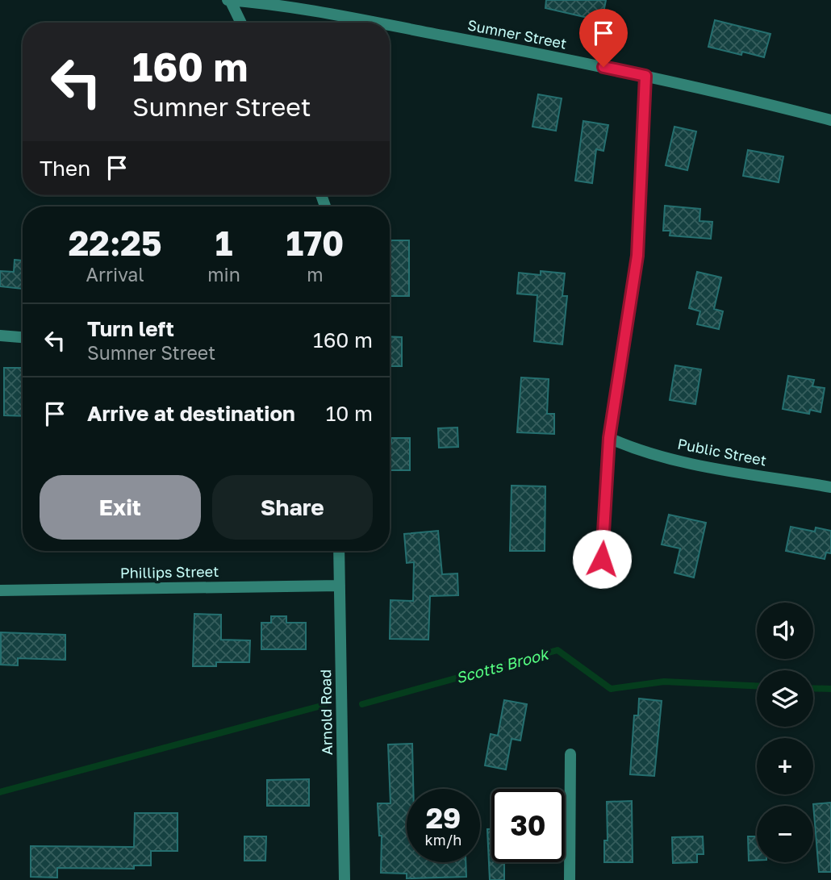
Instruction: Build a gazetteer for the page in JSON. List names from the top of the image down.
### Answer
{
  "streets": {
    "street": [
      "Sumner Street",
      "Public Street",
      "Phillips Street",
      "Arnold Road"
    ]
  },
  "crossings": [
    ["Phillips Street", "Arnold Road"]
  ],
  "water": ["Scotts Brook"],
  "page": {
    "turn": ["160 m", "Sumner Street"],
    "then": "Then",
    "eta": [
      "22:25",
      "Arrival",
      "1",
      "min",
      "170",
      "m"
    ],
    "list": [
      {
        "name": "Turn left",
        "note": "Sumner Street",
        "value": "160 m"
      },
      {
        "name": "Arrive at destination",
        "value": "10 m"
      }
    ],
    "buttons": ["Exit", "Share"],
    "map_buttons": ["+", "−"],
    "speed": "29 km/h",
    "limit": "30"
  }
}
